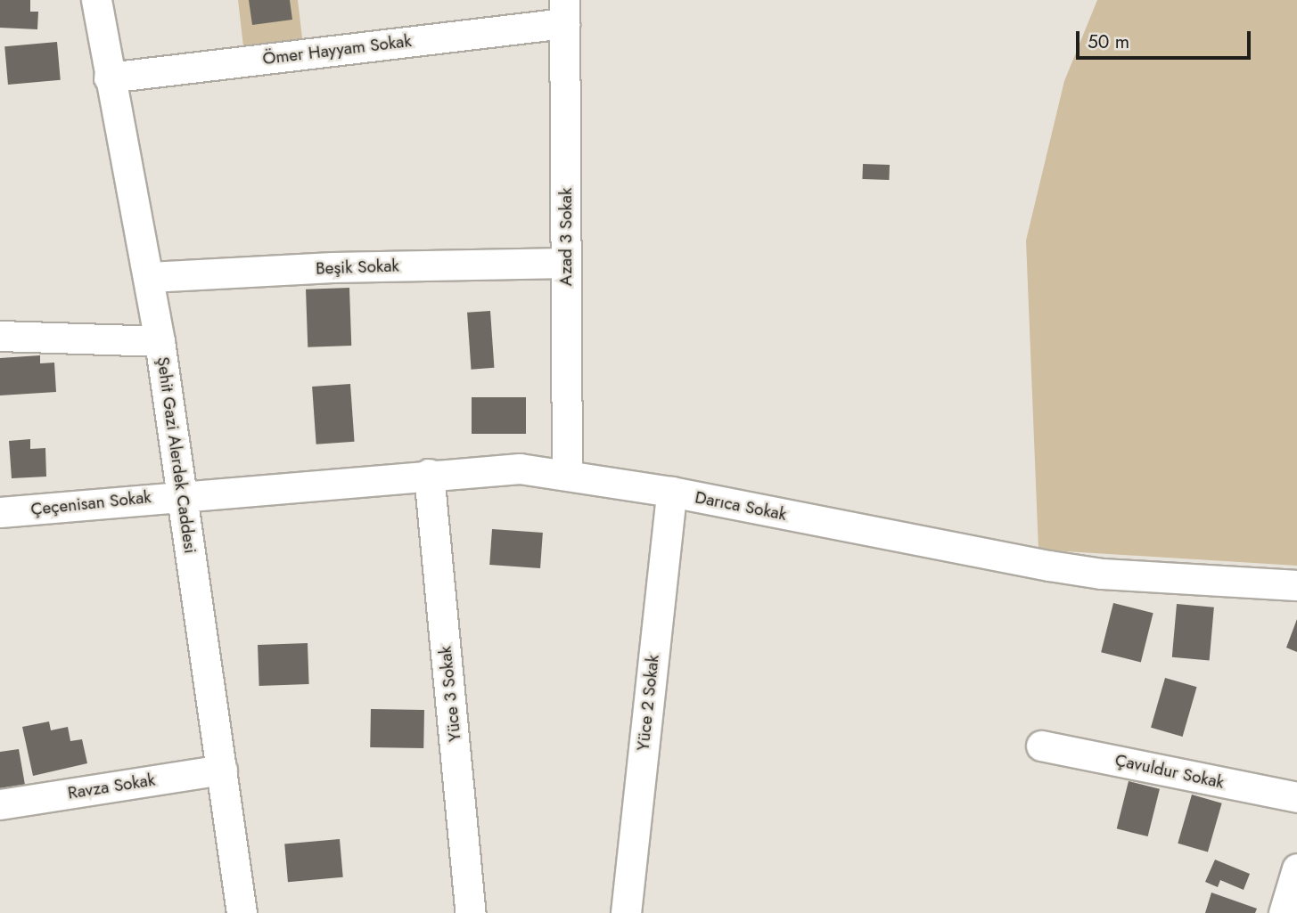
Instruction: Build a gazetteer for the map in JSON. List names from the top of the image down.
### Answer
{
  "streets": {
    "street": [
      "Ömer Hayyam Sokak",
      "Azad 3 Sokak",
      "Beşik Sokak",
      "Şehit Gazi Alerdek Caddesi",
      "Çeçenisan Sokak",
      "Darıca Sokak",
      "Yüce 3 Sokak",
      "Yüce 2 Sokak",
      "Çavuldur Sokak",
      "Ravza Sokak"
    ]
  },
  "crossings": [
    ["Ömer Hayyam Sokak", "Azad 3 Sokak"],
    ["Ömer Hayyam Sokak", "Şehit Gazi Alerdek Caddesi"],
    ["Azad 3 Sokak", "Beşik Sokak"],
    ["Azad 3 Sokak", "Darıca Sokak"],
    ["Beşik Sokak", "Şehit Gazi Alerdek Caddesi"],
    ["Şehit Gazi Alerdek Caddesi", "Çeçenisan Sokak"],
    ["Şehit Gazi Alerdek Caddesi", "Darıca Sokak"],
    ["Şehit Gazi Alerdek Caddesi", "Ravza Sokak"],
    ["Çeçenisan Sokak", "Darıca Sokak"],
    ["Darıca Sokak", "Yüce 3 Sokak"],
    ["Darıca Sokak", "Yüce 2 Sokak"]
  ],
  "scale_bar": "50 m"
}
